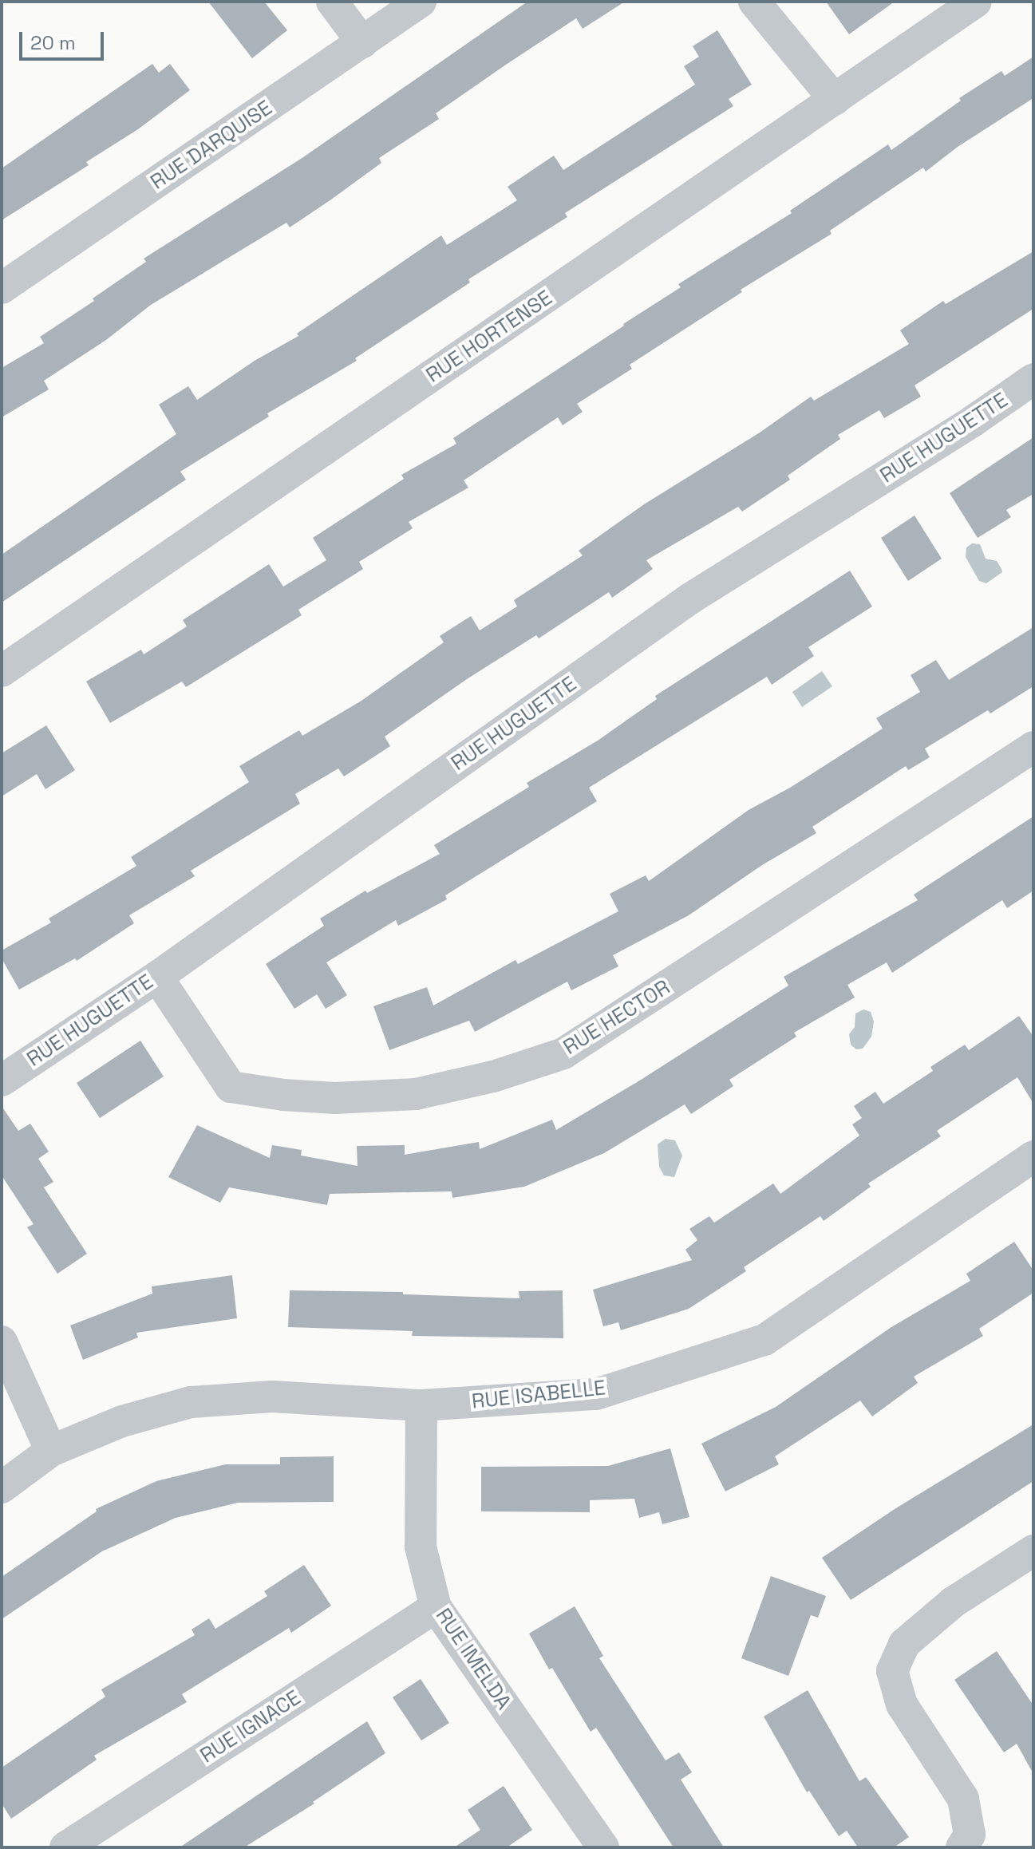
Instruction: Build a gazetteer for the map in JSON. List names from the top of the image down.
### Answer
{
  "streets": {
    "street": [
      "RUE DARQUISE",
      "RUE HORTENSE",
      "RUE HUGUETTE",
      "RUE HECTOR",
      "RUE ISABELLE",
      "RUE IMELDA",
      "RUE IGNACE"
    ]
  },
  "crossings": [
    ["RUE HUGUETTE", "RUE HECTOR"],
    ["RUE ISABELLE", "RUE IMELDA"],
    ["RUE IMELDA", "RUE IGNACE"]
  ],
  "scale_bar": "20 m"
}
